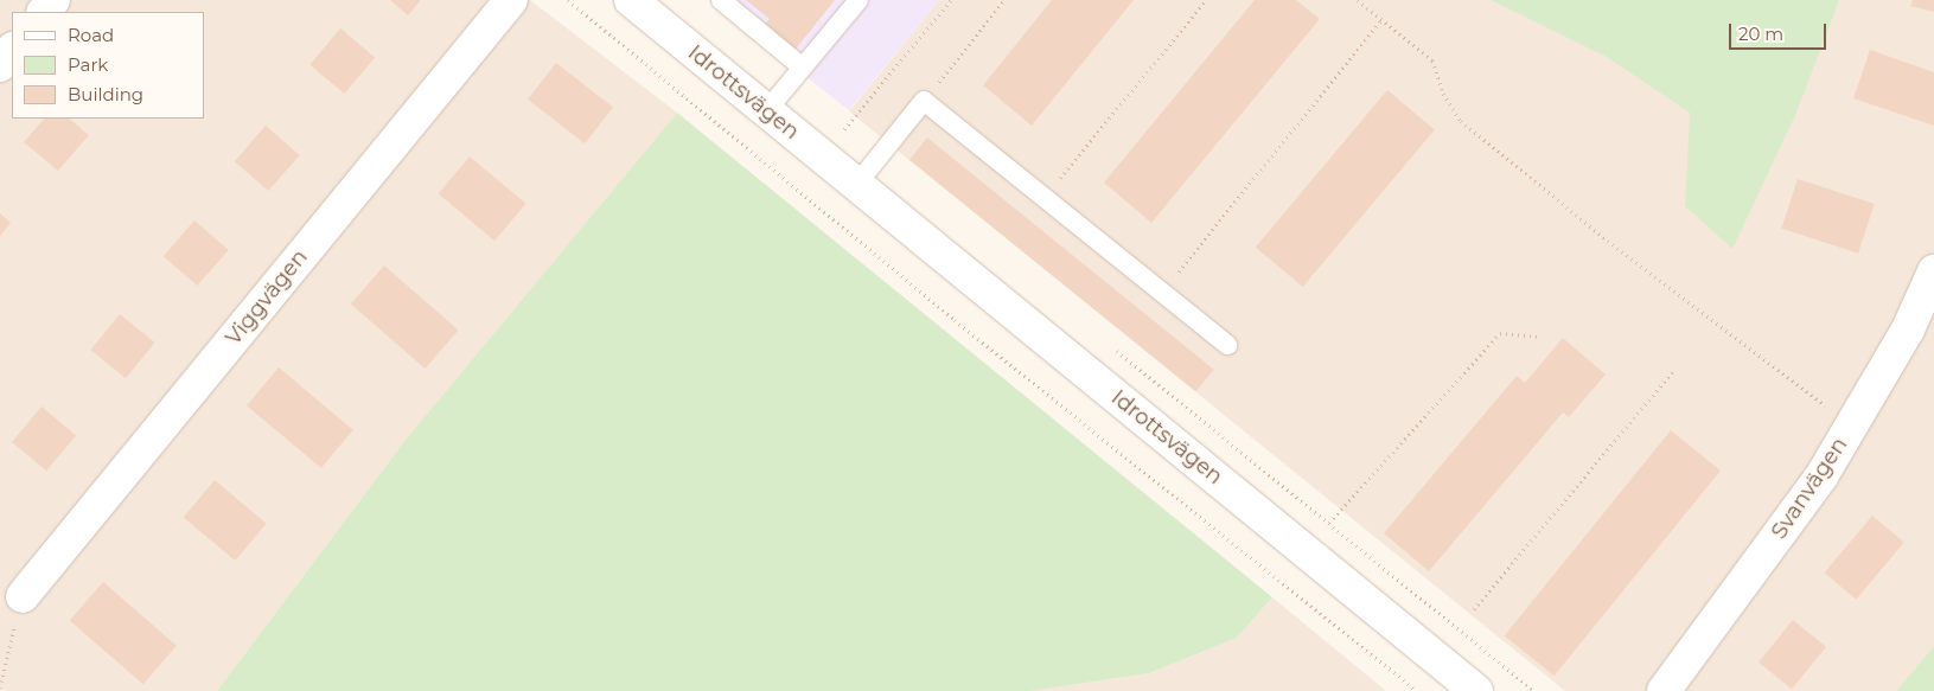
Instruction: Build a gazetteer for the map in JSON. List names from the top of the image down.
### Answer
{
  "streets": {
    "street": ["Idrottsvägen", "Viggvägen", "Svanvägen"]
  },
  "legend": ["Road", "Park", "Building"],
  "scale_bar": "20 m"
}
